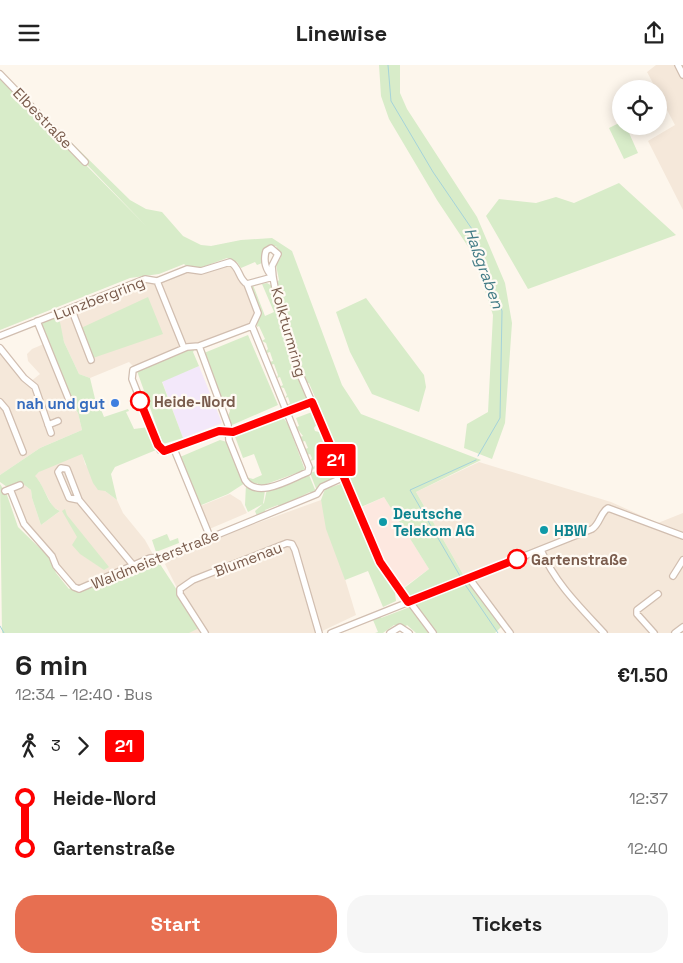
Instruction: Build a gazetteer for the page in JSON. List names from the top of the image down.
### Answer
{
  "streets": {
    "street": [
      "Elbestraße",
      "Lunzbergring",
      "Kolkturmring",
      "Waldmeisterstraße",
      "Blumenau"
    ]
  },
  "crossings": [
    ["Lunzbergring", "Kolkturmring"],
    ["Kolkturmring", "Waldmeisterstraße"]
  ],
  "water": ["Haßgraben"],
  "places": [
    "Heide-Nord",
    "nah und gut",
    "Deutsche Telekom AG",
    "HBW",
    "Gartenstraße"
  ],
  "lines": ["bus line 21"],
  "page": {
    "header": "Linewise",
    "on_map": "21",
    "heading": ["6 min", "12:34 – 12:40 · Bus", "€1.50"],
    "legs": ["3", "21"],
    "list": [
      {
        "name": "Heide-Nord",
        "value": "12:37"
      },
      {
        "name": "Gartenstraße",
        "value": "12:40"
      }
    ],
    "buttons": ["Start", "Tickets"]
  }
}
